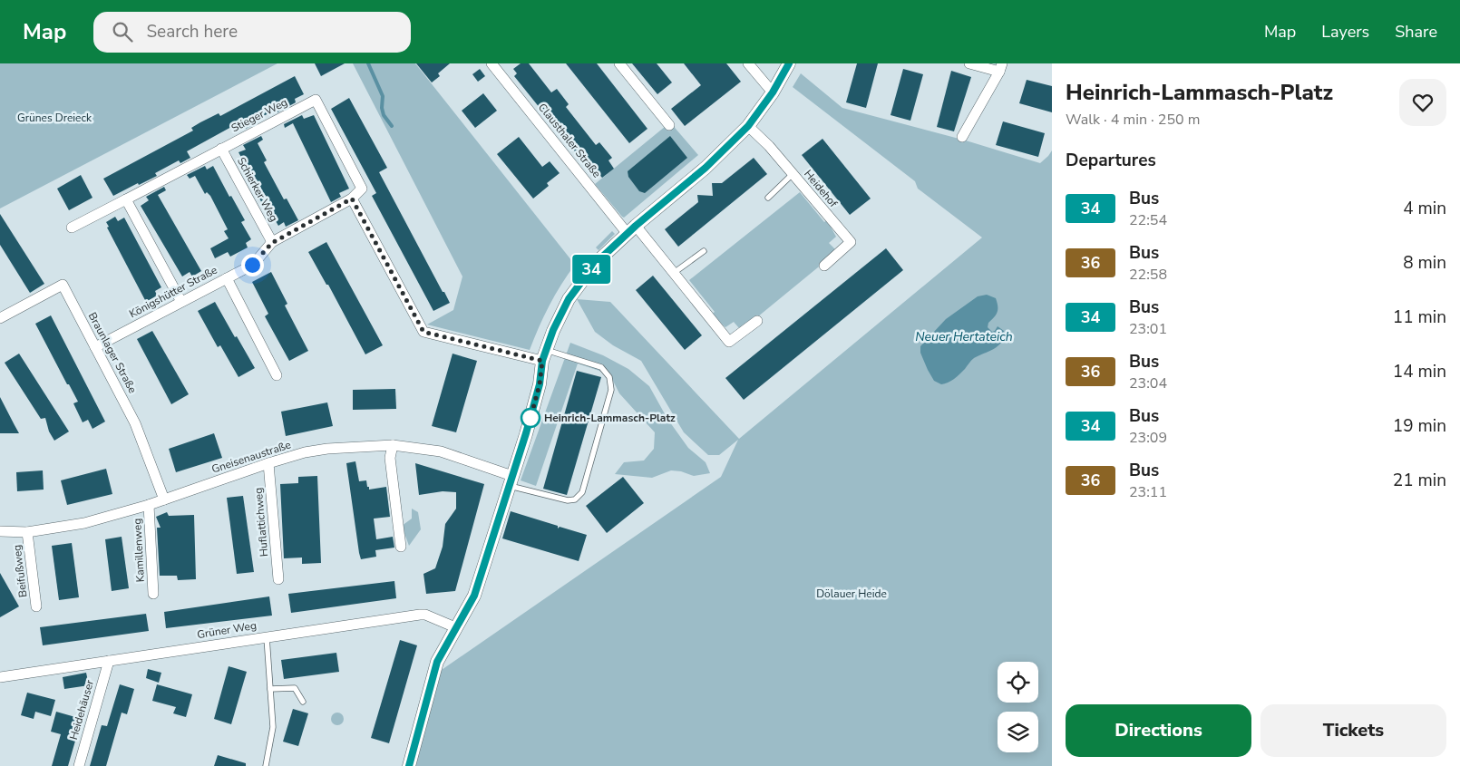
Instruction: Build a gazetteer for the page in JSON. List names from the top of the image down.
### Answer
{
  "streets": {
    "street": [
      "Stieger Weg",
      "Clausthaler Straße",
      "Heidehof",
      "Schierker Weg",
      "Königshütter Straße",
      "Braunlager Straße",
      "Gneisenaustraße",
      "Huflattichweg",
      "Kamillenweg",
      "Beifußweg",
      "Grüner Weg",
      "Heidehäuser"
    ]
  },
  "crossings": [
    ["Stieger Weg", "Schierker Weg"],
    ["Stieger Weg", "Königshütter Straße"],
    ["Schierker Weg", "Königshütter Straße"],
    ["Königshütter Straße", "Braunlager Straße"],
    ["Braunlager Straße", "Gneisenaustraße"],
    ["Gneisenaustraße", "Huflattichweg"],
    ["Gneisenaustraße", "Kamillenweg"],
    ["Gneisenaustraße", "Beifußweg"],
    ["Grüner Weg", "Heidehäuser"]
  ],
  "water": ["Neuer Hertateich"],
  "parks": ["Grünes Dreieck", "Dölauer Heide"],
  "places": ["Heinrich-Lammasch-Platz"],
  "lines": ["bus line 34"],
  "page": {
    "header": "Map",
    "search": "Search here",
    "nav": ["Map", "Layers", "Share"],
    "on_map": "34",
    "heading": [
      ["Heinrich-Lammasch-Platz", "Walk · 4 min · 250 m"],
      "Departures"
    ],
    "list": [
      {
        "mark": "34",
        "name": "Bus",
        "note": "22:54",
        "value": "4 min"
      },
      {
        "mark": "36",
        "name": "Bus",
        "note": "22:58",
        "value": "8 min"
      },
      {
        "mark": "34",
        "name": "Bus",
        "note": "23:01",
        "value": "11 min"
      },
      {
        "mark": "36",
        "name": "Bus",
        "note": "23:04",
        "value": "14 min"
      },
      {
        "mark": "34",
        "name": "Bus",
        "note": "23:09",
        "value": "19 min"
      },
      {
        "mark": "36",
        "name": "Bus",
        "note": "23:11",
        "value": "21 min"
      }
    ],
    "buttons": ["Directions", "Tickets"]
  }
}
